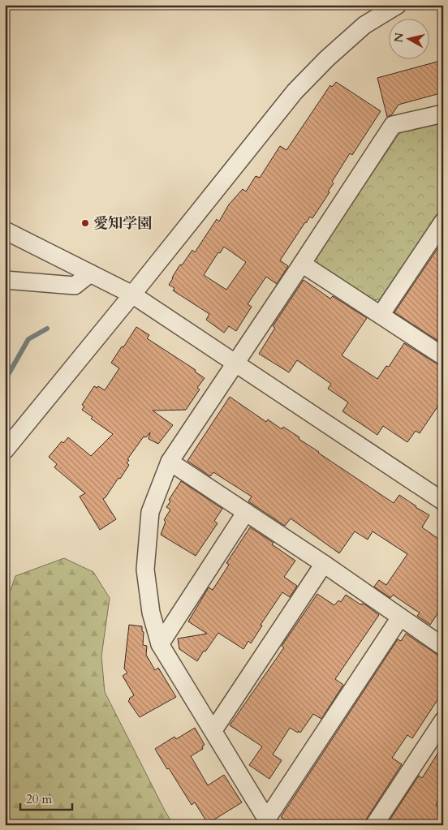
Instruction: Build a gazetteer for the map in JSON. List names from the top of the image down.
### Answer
{
  "places": ["愛知学園"],
  "scale_bar": "20 m",
  "north": "left"
}
